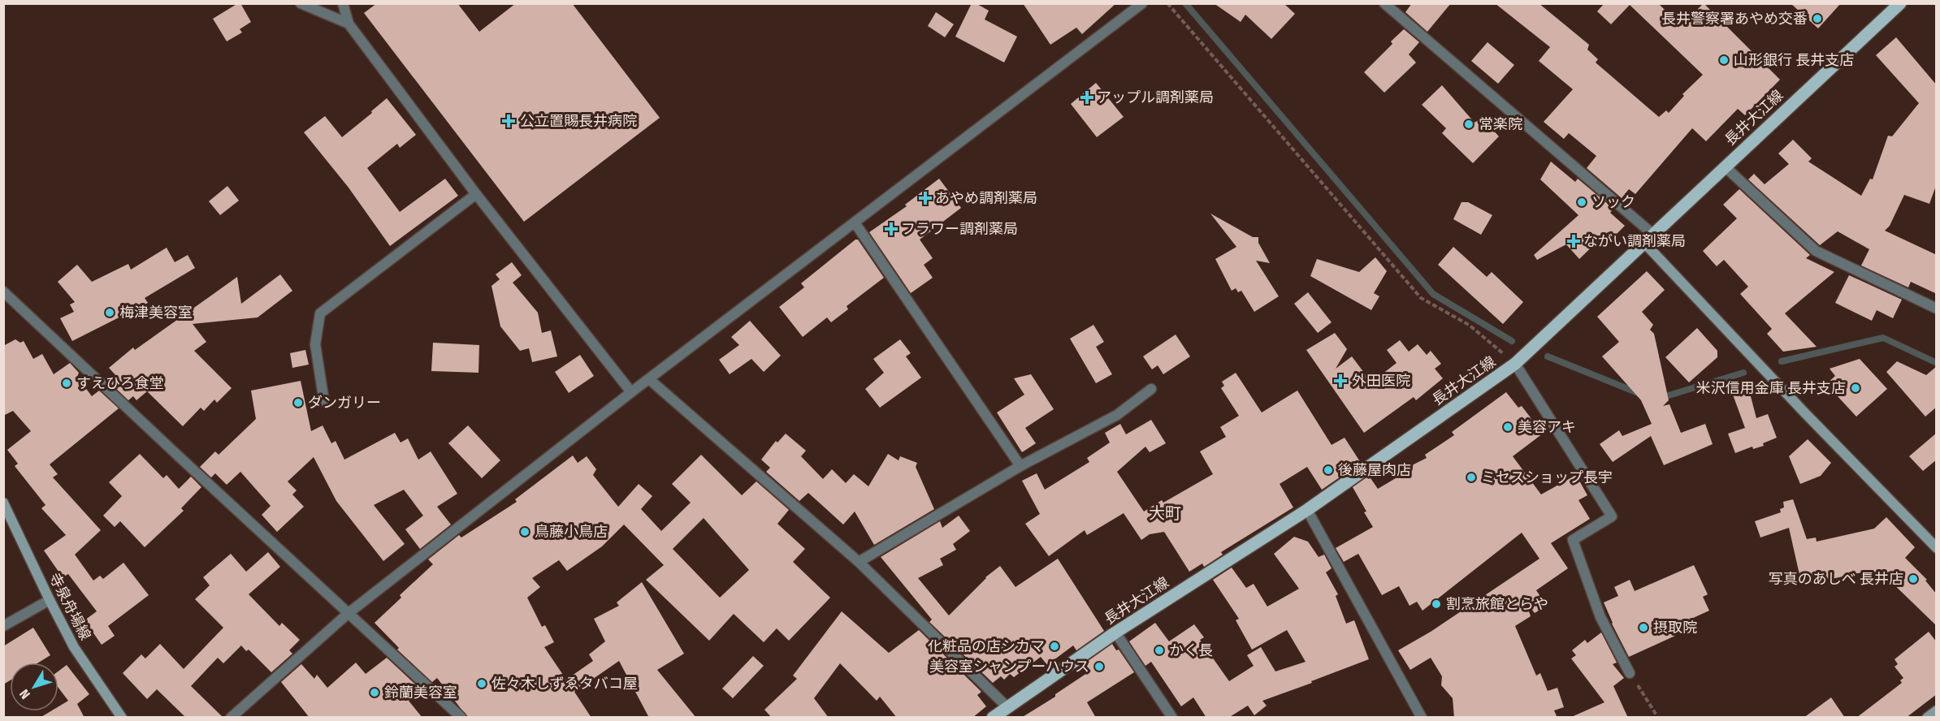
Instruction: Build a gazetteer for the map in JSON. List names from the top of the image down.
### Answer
{
  "streets": {
    "main road": ["長井大江線"],
    "street": ["寺泉舟場線"]
  },
  "districts": ["大町"],
  "places": {
    "other": [
      "長井警察署あやめ交番",
      "山形銀行 長井支店",
      "常楽院",
      "ソック",
      "梅津美容室",
      "すえひろ食堂",
      "米沢信用金庫 長井支店",
      "ダンガリー",
      "美容アキ",
      "後藤屋肉店",
      "ミセスショップ長宇",
      "鳥藤小鳥店",
      "写真のあしべ 長井店",
      "割烹旅館とらや",
      "摂取院",
      "化粧品の店シカマ",
      "かく長",
      "美容室シャンプーハウス",
      "佐々木しずゑタバコ屋",
      "鈴蘭美容室"
    ],
    "health": [
      "アップル調剤薬局",
      "公立置賜長井病院",
      "あやめ調剤薬局",
      "フラワー調剤薬局",
      "ながい調剤薬局",
      "外田医院"
    ]
  },
  "north": "bottom left"
}
